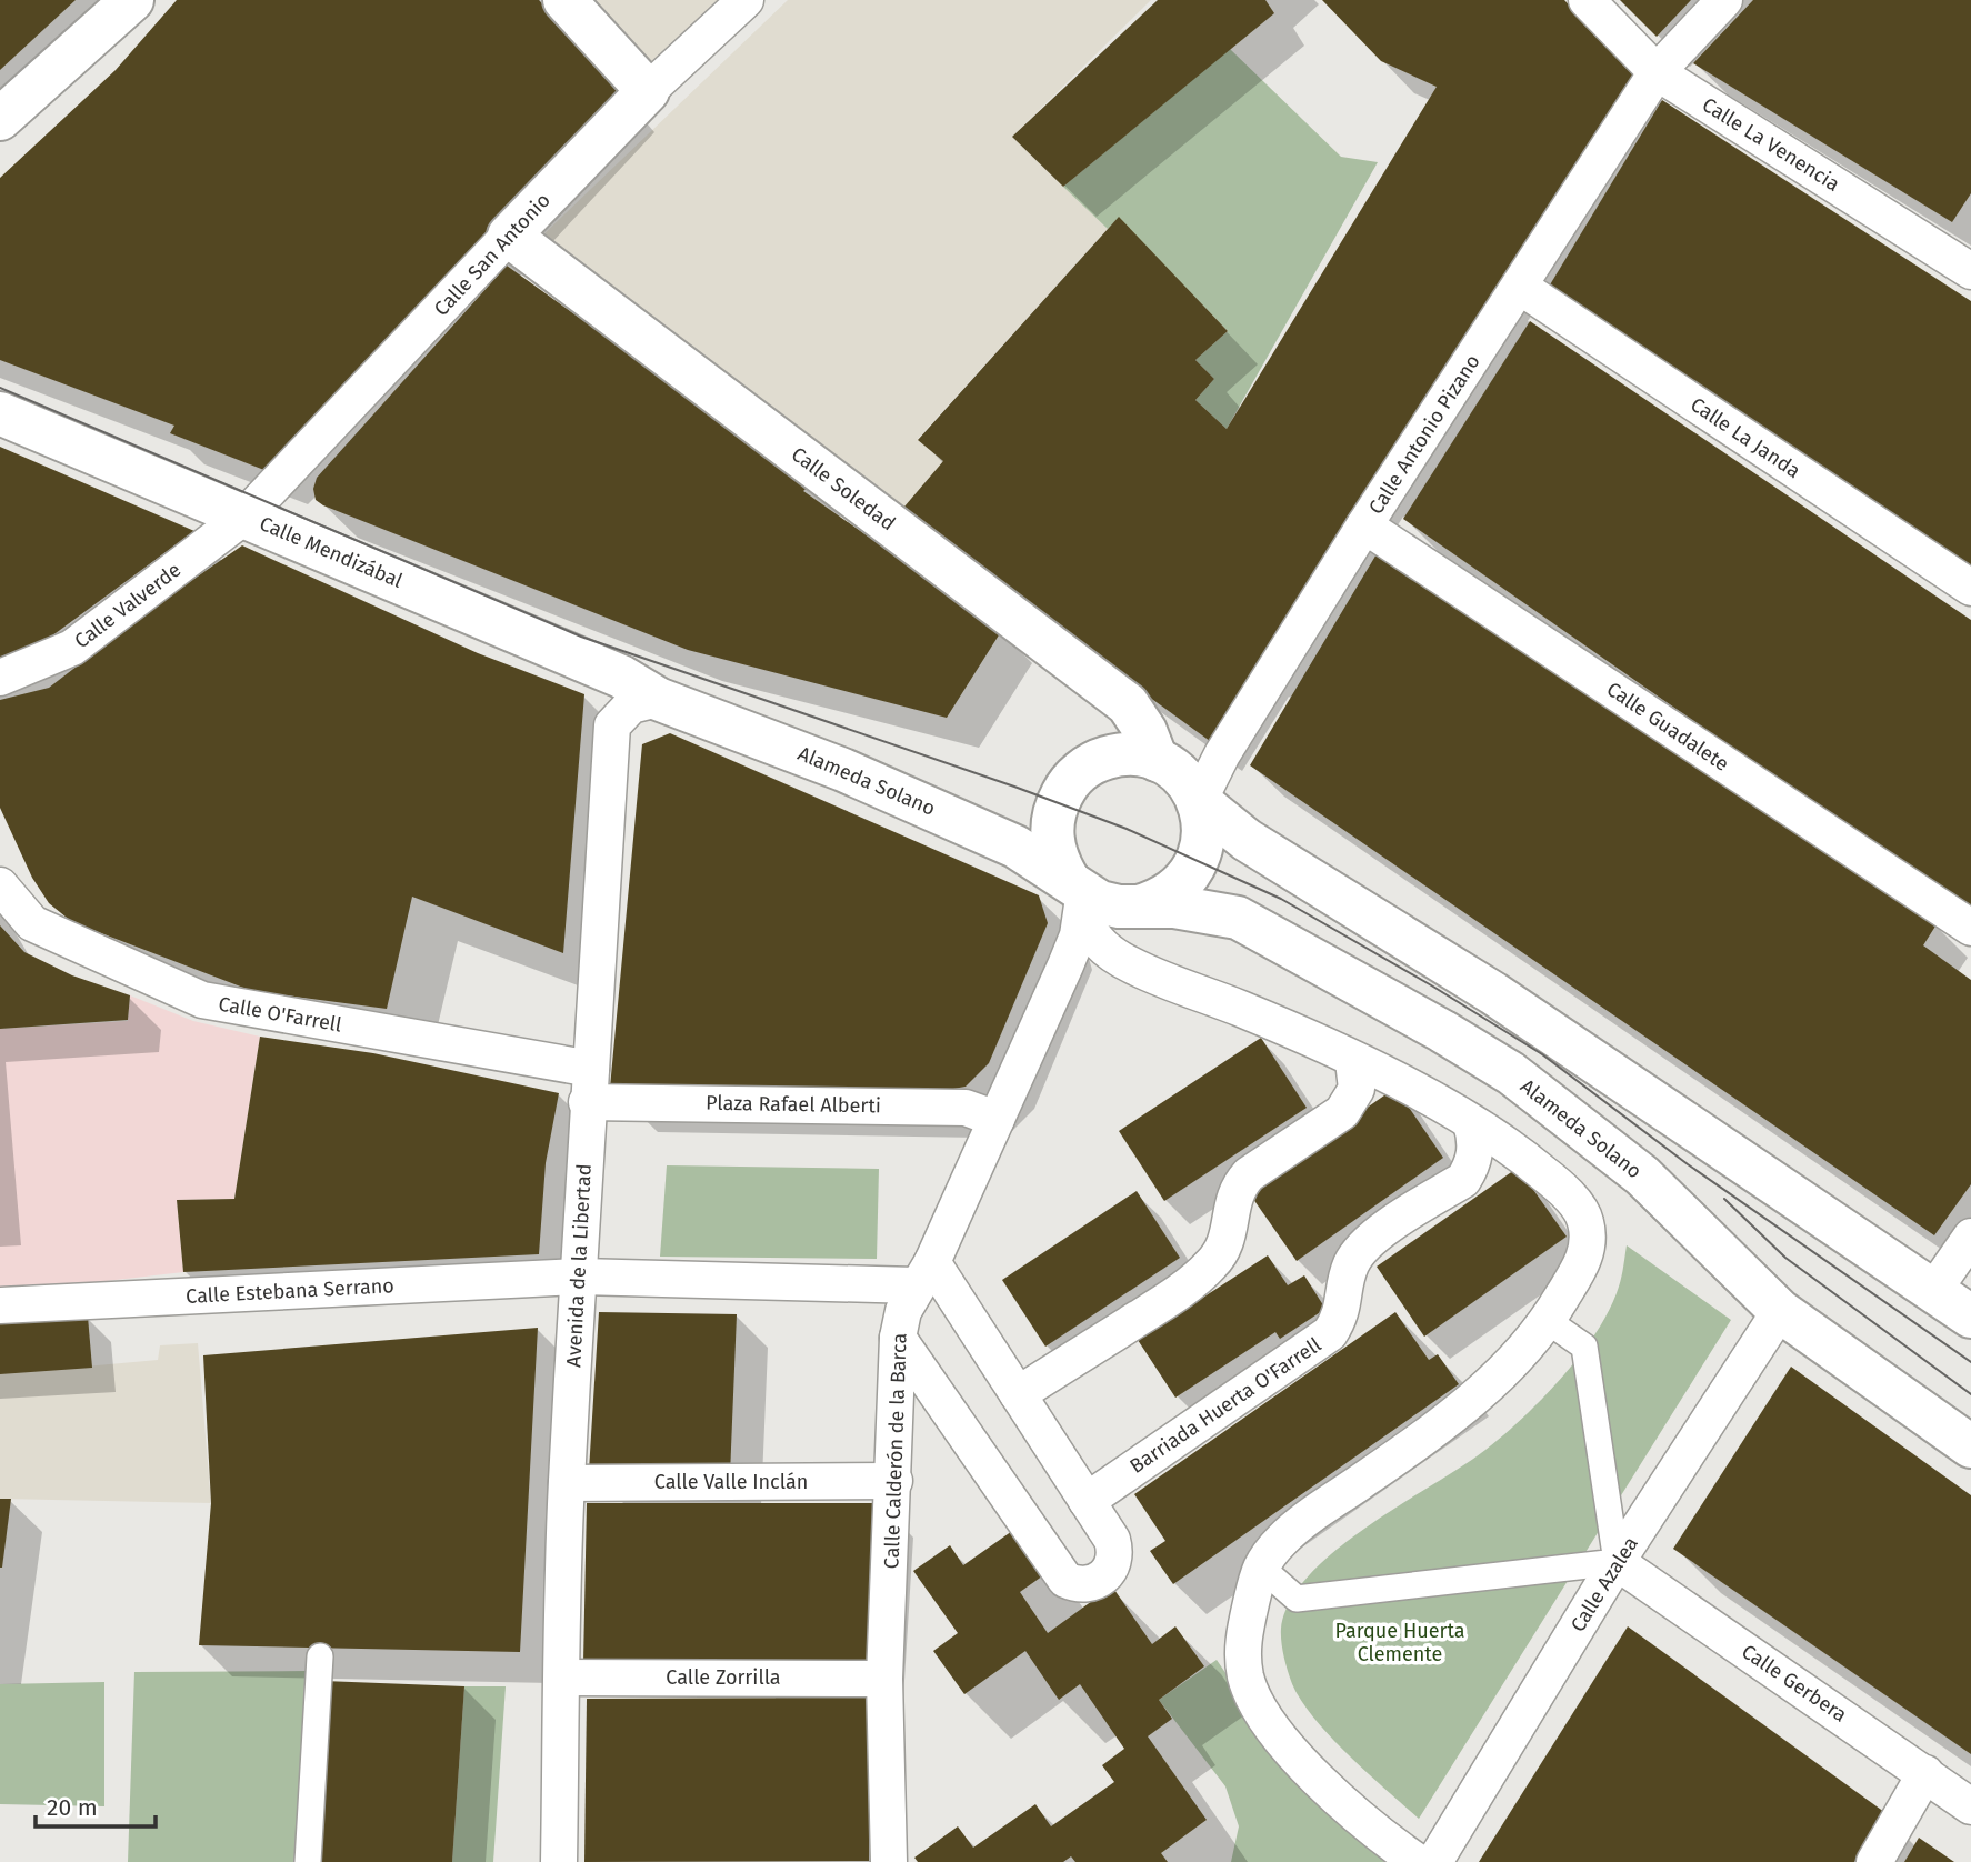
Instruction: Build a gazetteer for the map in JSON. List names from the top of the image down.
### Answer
{
  "streets": {
    "main road": [
      "Calle San Antonio",
      "Calle Soledad",
      "Calle Mendizábal",
      "Alameda Solano"
    ],
    "street": [
      "Calle La Venencia",
      "Calle Antonio Pizano",
      "Calle La Janda",
      "Calle Valverde",
      "Calle Guadalete",
      "Calle O'Farrell",
      "Plaza Rafael Alberti",
      "Avenida de la Libertad",
      "Calle Estebana Serrano",
      "Barriada Huerta O'Farrell",
      "Calle Calderón de la Barca",
      "Calle Valle Inclán",
      "Calle Azalea",
      "Calle Zorrilla",
      "Calle Gerbera"
    ]
  },
  "crossings": [
    ["Calle La Venencia", "Calle Antonio Pizano"],
    ["Calle San Antonio", "Calle Soledad"],
    ["Calle San Antonio", "Calle Mendizábal"],
    ["Calle San Antonio", "Calle Valverde"],
    ["Calle Antonio Pizano", "Calle La Janda"],
    ["Calle Antonio Pizano", "Calle Soledad"],
    ["Calle Antonio Pizano", "Calle Guadalete"],
    ["Calle Antonio Pizano", "Alameda Solano"],
    ["Calle Antonio Pizano", "Calle Calderón de la Barca"],
    ["Calle Soledad", "Alameda Solano"],
    ["Calle Soledad", "Calle Calderón de la Barca"],
    ["Calle Mendizábal", "Calle Valverde"],
    ["Calle Mendizábal", "Alameda Solano"],
    ["Calle Mendizábal", "Avenida de la Libertad"],
    ["Alameda Solano", "Avenida de la Libertad"],
    ["Alameda Solano", "Calle Calderón de la Barca"],
    ["Alameda Solano", "Calle Azalea"],
    ["Calle O'Farrell", "Plaza Rafael Alberti"],
    ["Calle O'Farrell", "Avenida de la Libertad"],
    ["Plaza Rafael Alberti", "Avenida de la Libertad"],
    ["Plaza Rafael Alberti", "Calle Calderón de la Barca"],
    ["Avenida de la Libertad", "Calle Estebana Serrano"],
    ["Avenida de la Libertad", "Calle Valle Inclán"],
    ["Avenida de la Libertad", "Calle Zorrilla"],
    ["Calle Calderón de la Barca", "Calle Valle Inclán"],
    ["Calle Calderón de la Barca", "Calle Zorrilla"],
    ["Calle Azalea", "Calle Gerbera"]
  ],
  "parks": ["Parque Huerta Clemente"],
  "scale_bar": "20 m"
}
